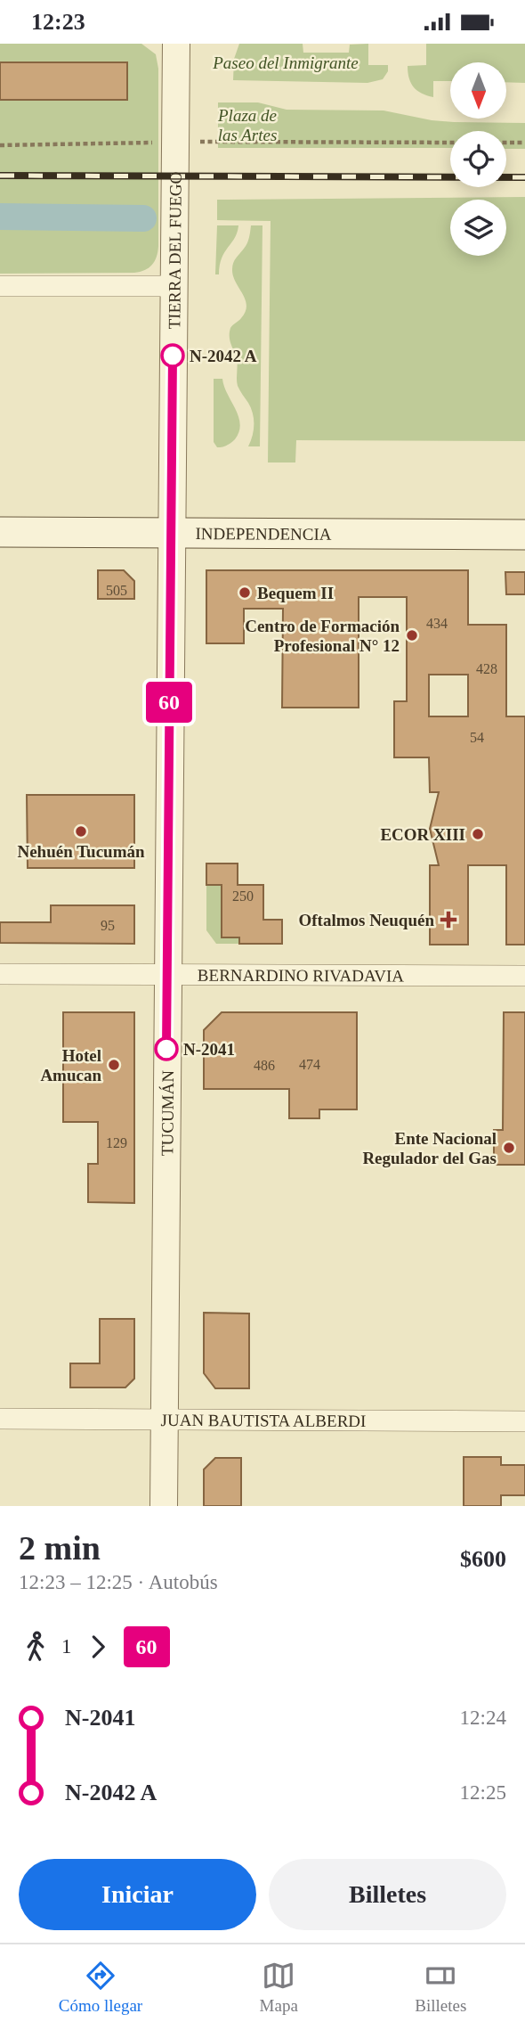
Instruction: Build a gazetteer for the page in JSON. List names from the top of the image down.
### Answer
{
  "streets": {
    "main road": ["INDEPENDENCIA"],
    "street": [
      "TIERRA DEL FUEGO",
      "BERNARDINO RIVADAVIA",
      "TUCUMÁN",
      "JUAN BAUTISTA ALBERDI"
    ]
  },
  "crossings": [
    ["TIERRA DEL FUEGO", "INDEPENDENCIA"],
    ["TIERRA DEL FUEGO", "TUCUMÁN"],
    ["INDEPENDENCIA", "TUCUMÁN"],
    ["BERNARDINO RIVADAVIA", "TUCUMÁN"],
    ["TUCUMÁN", "JUAN BAUTISTA ALBERDI"]
  ],
  "parks": ["Paseo del Inmigrante", "Plaza de las Artes"],
  "places": {
    "other": [
      "N-2042 A",
      "Bequem II",
      "Centro de Formación Profesional N° 12",
      "Nehuén Tucumán",
      "ECOR XIII",
      "N-2041",
      "Hotel Amucan",
      "Ente Nacional Regulador del Gas"
    ],
    "health": ["Oftalmos Neuquén"]
  },
  "lines": ["bus line 60"],
  "house_numbers": [
    "505",
    "434",
    "428",
    "54",
    "250",
    "95",
    "474",
    "486",
    "129"
  ],
  "north": "bottom",
  "page": {
    "status": "12:23",
    "on_map": "60",
    "heading": ["2 min", "12:23 – 12:25 · Autobús", "$600"],
    "legs": ["1", "60"],
    "list": [
      {
        "name": "N-2041",
        "value": "12:24"
      },
      {
        "name": "N-2042 A",
        "value": "12:25"
      }
    ],
    "buttons": ["Iniciar", "Billetes"],
    "tabs": ["Cómo llegar", "Mapa", "Billetes"]
  }
}
